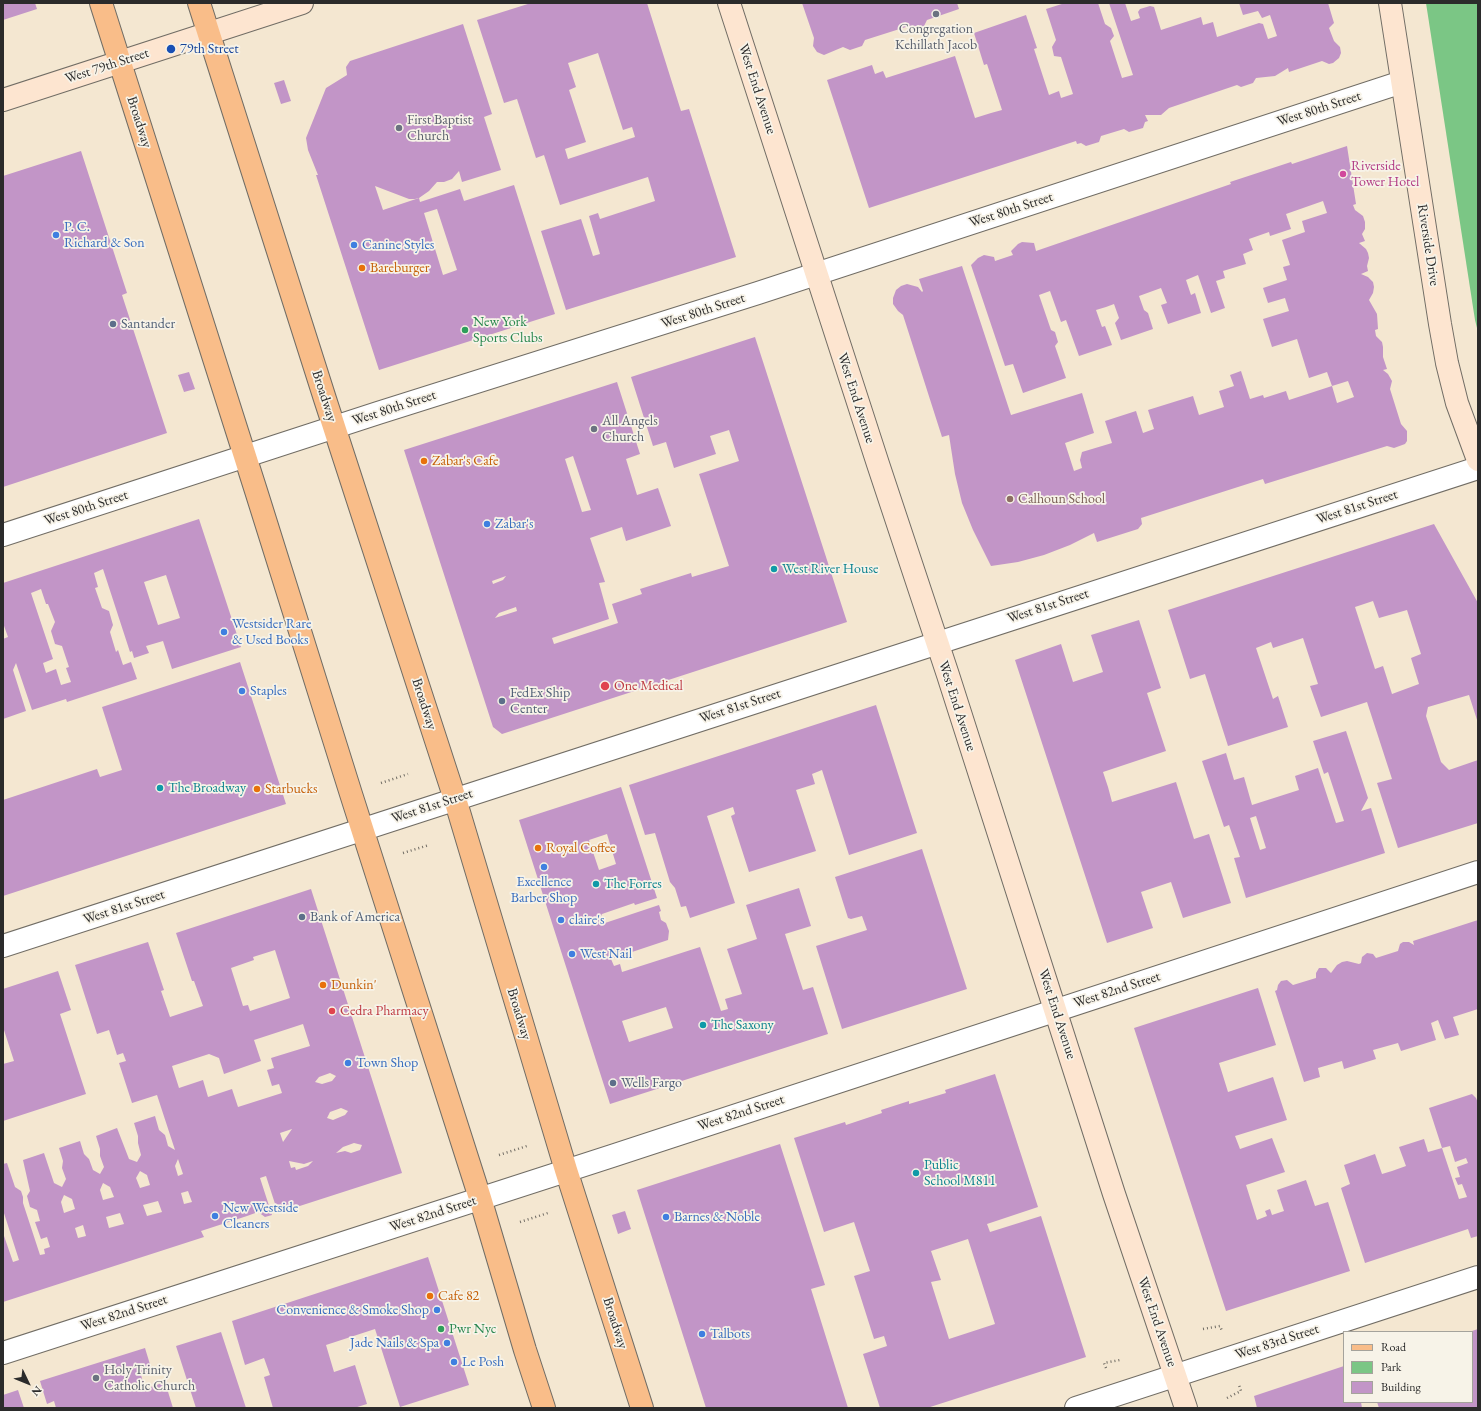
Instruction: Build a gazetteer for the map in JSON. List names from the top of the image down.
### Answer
{
  "streets": {
    "main road": ["Broadway"],
    "street": [
      "West 79th Street",
      "West End Avenue",
      "West 80th Street",
      "Riverside Drive",
      "West 81st Street",
      "West 82nd Street",
      "West 83rd Street"
    ]
  },
  "crossings": [
    ["West 79th Street", "Broadway"],
    ["West End Avenue", "West 80th Street"],
    ["West End Avenue", "West 81st Street"],
    ["West End Avenue", "West 82nd Street"],
    ["West End Avenue", "West 83rd Street"],
    ["West 80th Street", "Broadway"],
    ["West 80th Street", "Riverside Drive"],
    ["Broadway", "West 81st Street"],
    ["Broadway", "West 82nd Street"]
  ],
  "places": [
    "Congregation Kehillath Jacob",
    "79th Street",
    "First Baptist Church",
    "Riverside Tower Hotel",
    "P. C. Richard & Son",
    "Canine Styles",
    "Bareburger",
    "Santander",
    "New York Sports Clubs",
    "All Angels Church",
    "Zabar's Cafe",
    "Calhoun School",
    "Zabar's",
    "West River House",
    "Westsider Rare & Used Books",
    "One Medical",
    "Staples",
    "FedEx Ship Center",
    "The Broadway",
    "Starbucks",
    "Royal Coffee",
    "Excellence Barber Shop",
    "The Forres",
    "Bank of America",
    "claire's",
    "West Nail",
    "Dunkin'",
    "Cedra Pharmacy",
    "The Saxony",
    "Town Shop",
    "Wells Fargo",
    "Public School M811",
    "New Westside Cleaners",
    "Barnes & Noble",
    "Cafe 82",
    "Convenience & Smoke Shop",
    "Pwr Nyc",
    "Talbots",
    "Jade Nails & Spa",
    "Le Posh",
    "Holy Trinity Catholic Church"
  ],
  "legend": ["Road", "Park", "Building"],
  "north": "bottom right"
}
